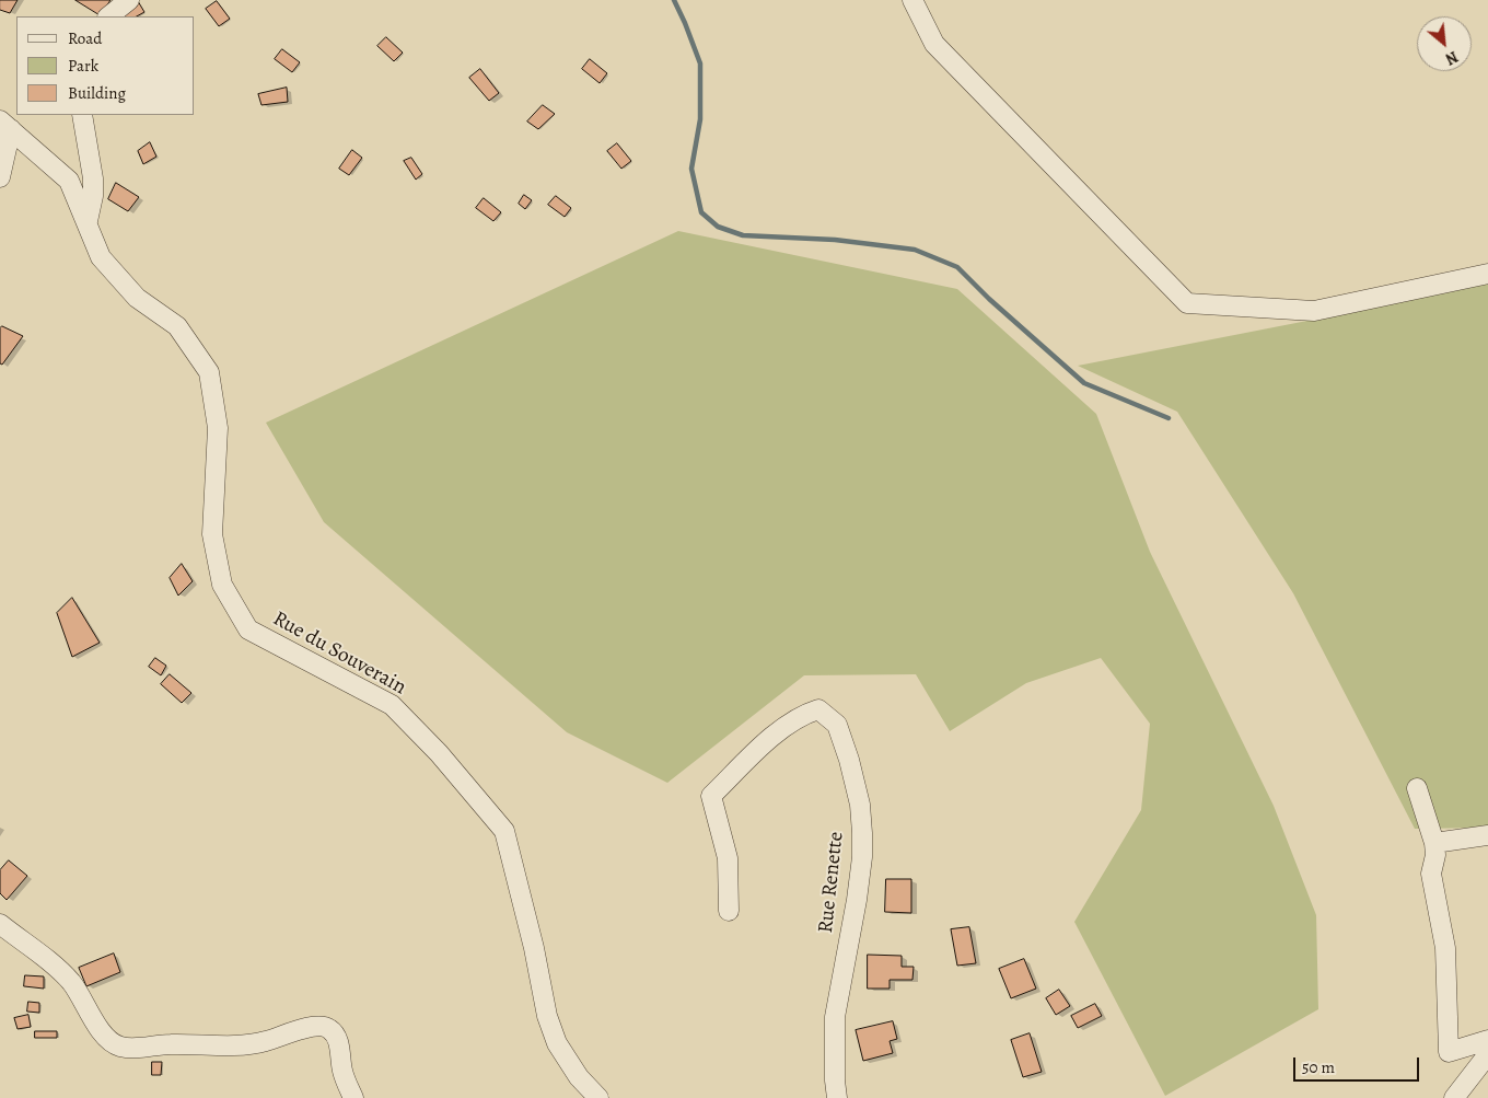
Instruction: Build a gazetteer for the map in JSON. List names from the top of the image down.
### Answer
{
  "streets": {
    "street": ["Rue du Souverain", "Rue Renette"]
  },
  "legend": ["Road", "Park", "Building"],
  "scale_bar": "50 m",
  "north": "bottom right"
}
